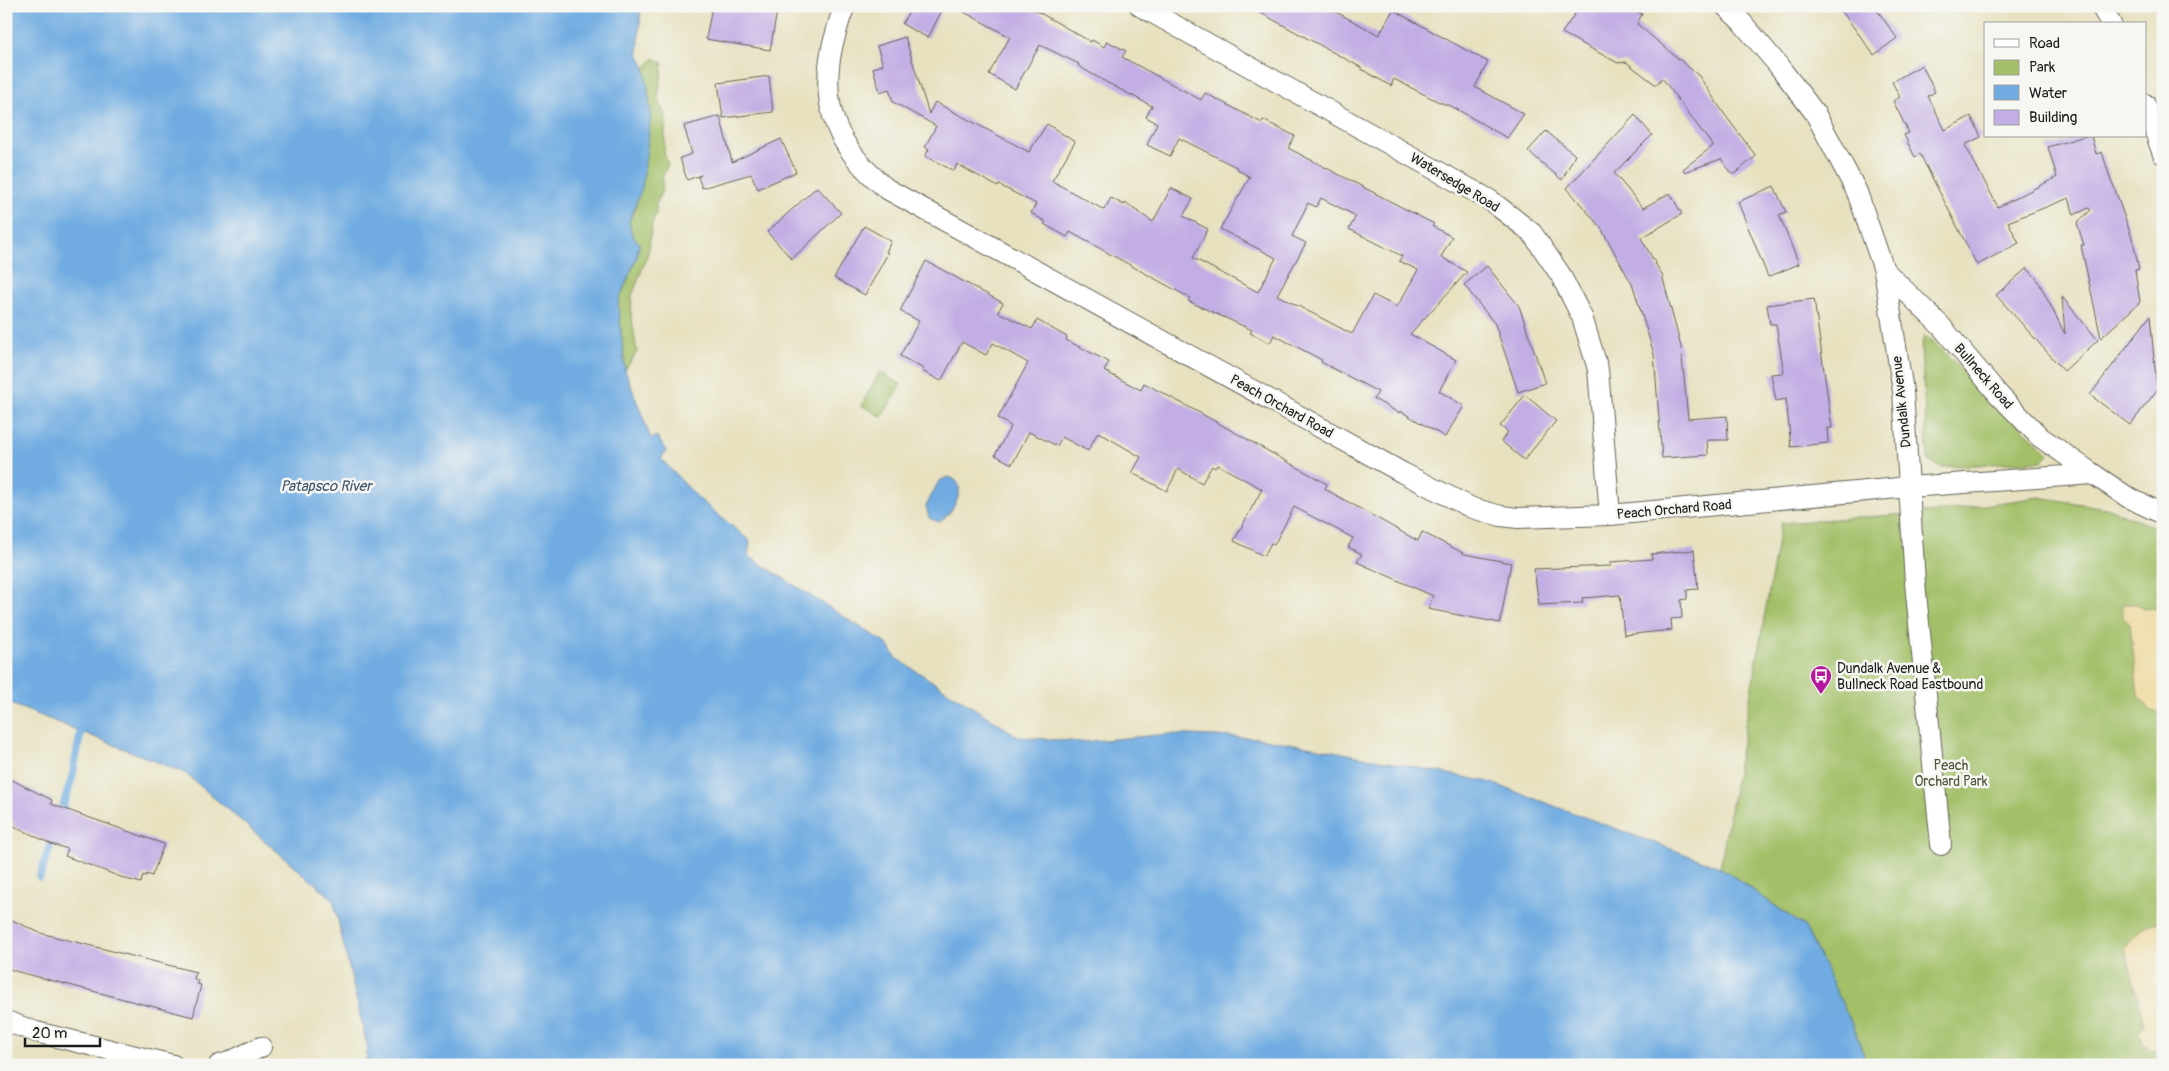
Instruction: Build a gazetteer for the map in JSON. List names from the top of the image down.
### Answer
{
  "streets": {
    "street": [
      "Watersedge Road",
      "Bullneck Road",
      "Dundalk Avenue",
      "Peach Orchard Road"
    ]
  },
  "crossings": [
    ["Watersedge Road", "Peach Orchard Road"],
    ["Bullneck Road", "Dundalk Avenue"],
    ["Dundalk Avenue", "Peach Orchard Road"]
  ],
  "water": ["Patapsco River"],
  "parks": ["Peach Orchard Park"],
  "places": {
    "bus stop": ["Dundalk Avenue & Bullneck Road Eastbound"]
  },
  "legend": [
    "Road",
    "Park",
    "Water",
    "Building"
  ],
  "scale_bar": "20 m"
}
